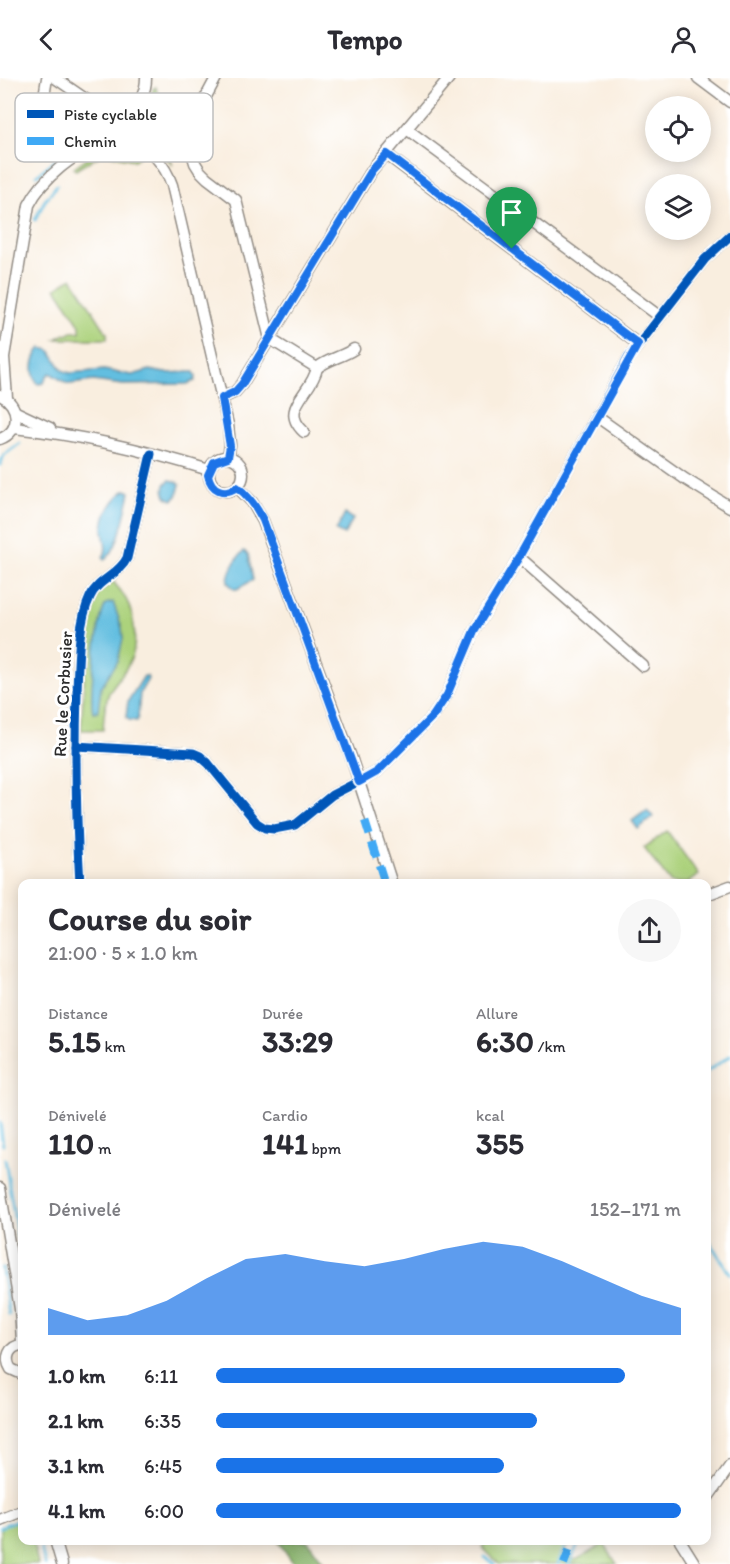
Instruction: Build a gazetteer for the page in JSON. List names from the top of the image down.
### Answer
{
  "streets": {
    "street": ["Rue le Corbusier"]
  },
  "legend": ["Piste cyclable", "Chemin"],
  "page": {
    "header": "Tempo",
    "heading": ["Course du soir", "21:00 · 5 × 1.0 km"],
    "stats": [
      ["Distance", "5.15 km"],
      ["Durée", "33:29"],
      ["Allure", "6:30 /km"],
      ["Dénivelé", "110 m"],
      ["Cardio", "141 bpm"],
      ["kcal", "355"]
    ],
    "chart": ["Dénivelé", "152–171 m"],
    "list": [
      {
        "name": "1.0 km",
        "note": "6:11"
      },
      {
        "name": "2.1 km",
        "note": "6:35"
      },
      {
        "name": "3.1 km",
        "note": "6:45"
      },
      {
        "name": "4.1 km",
        "note": "6:00"
      }
    ]
  }
}
